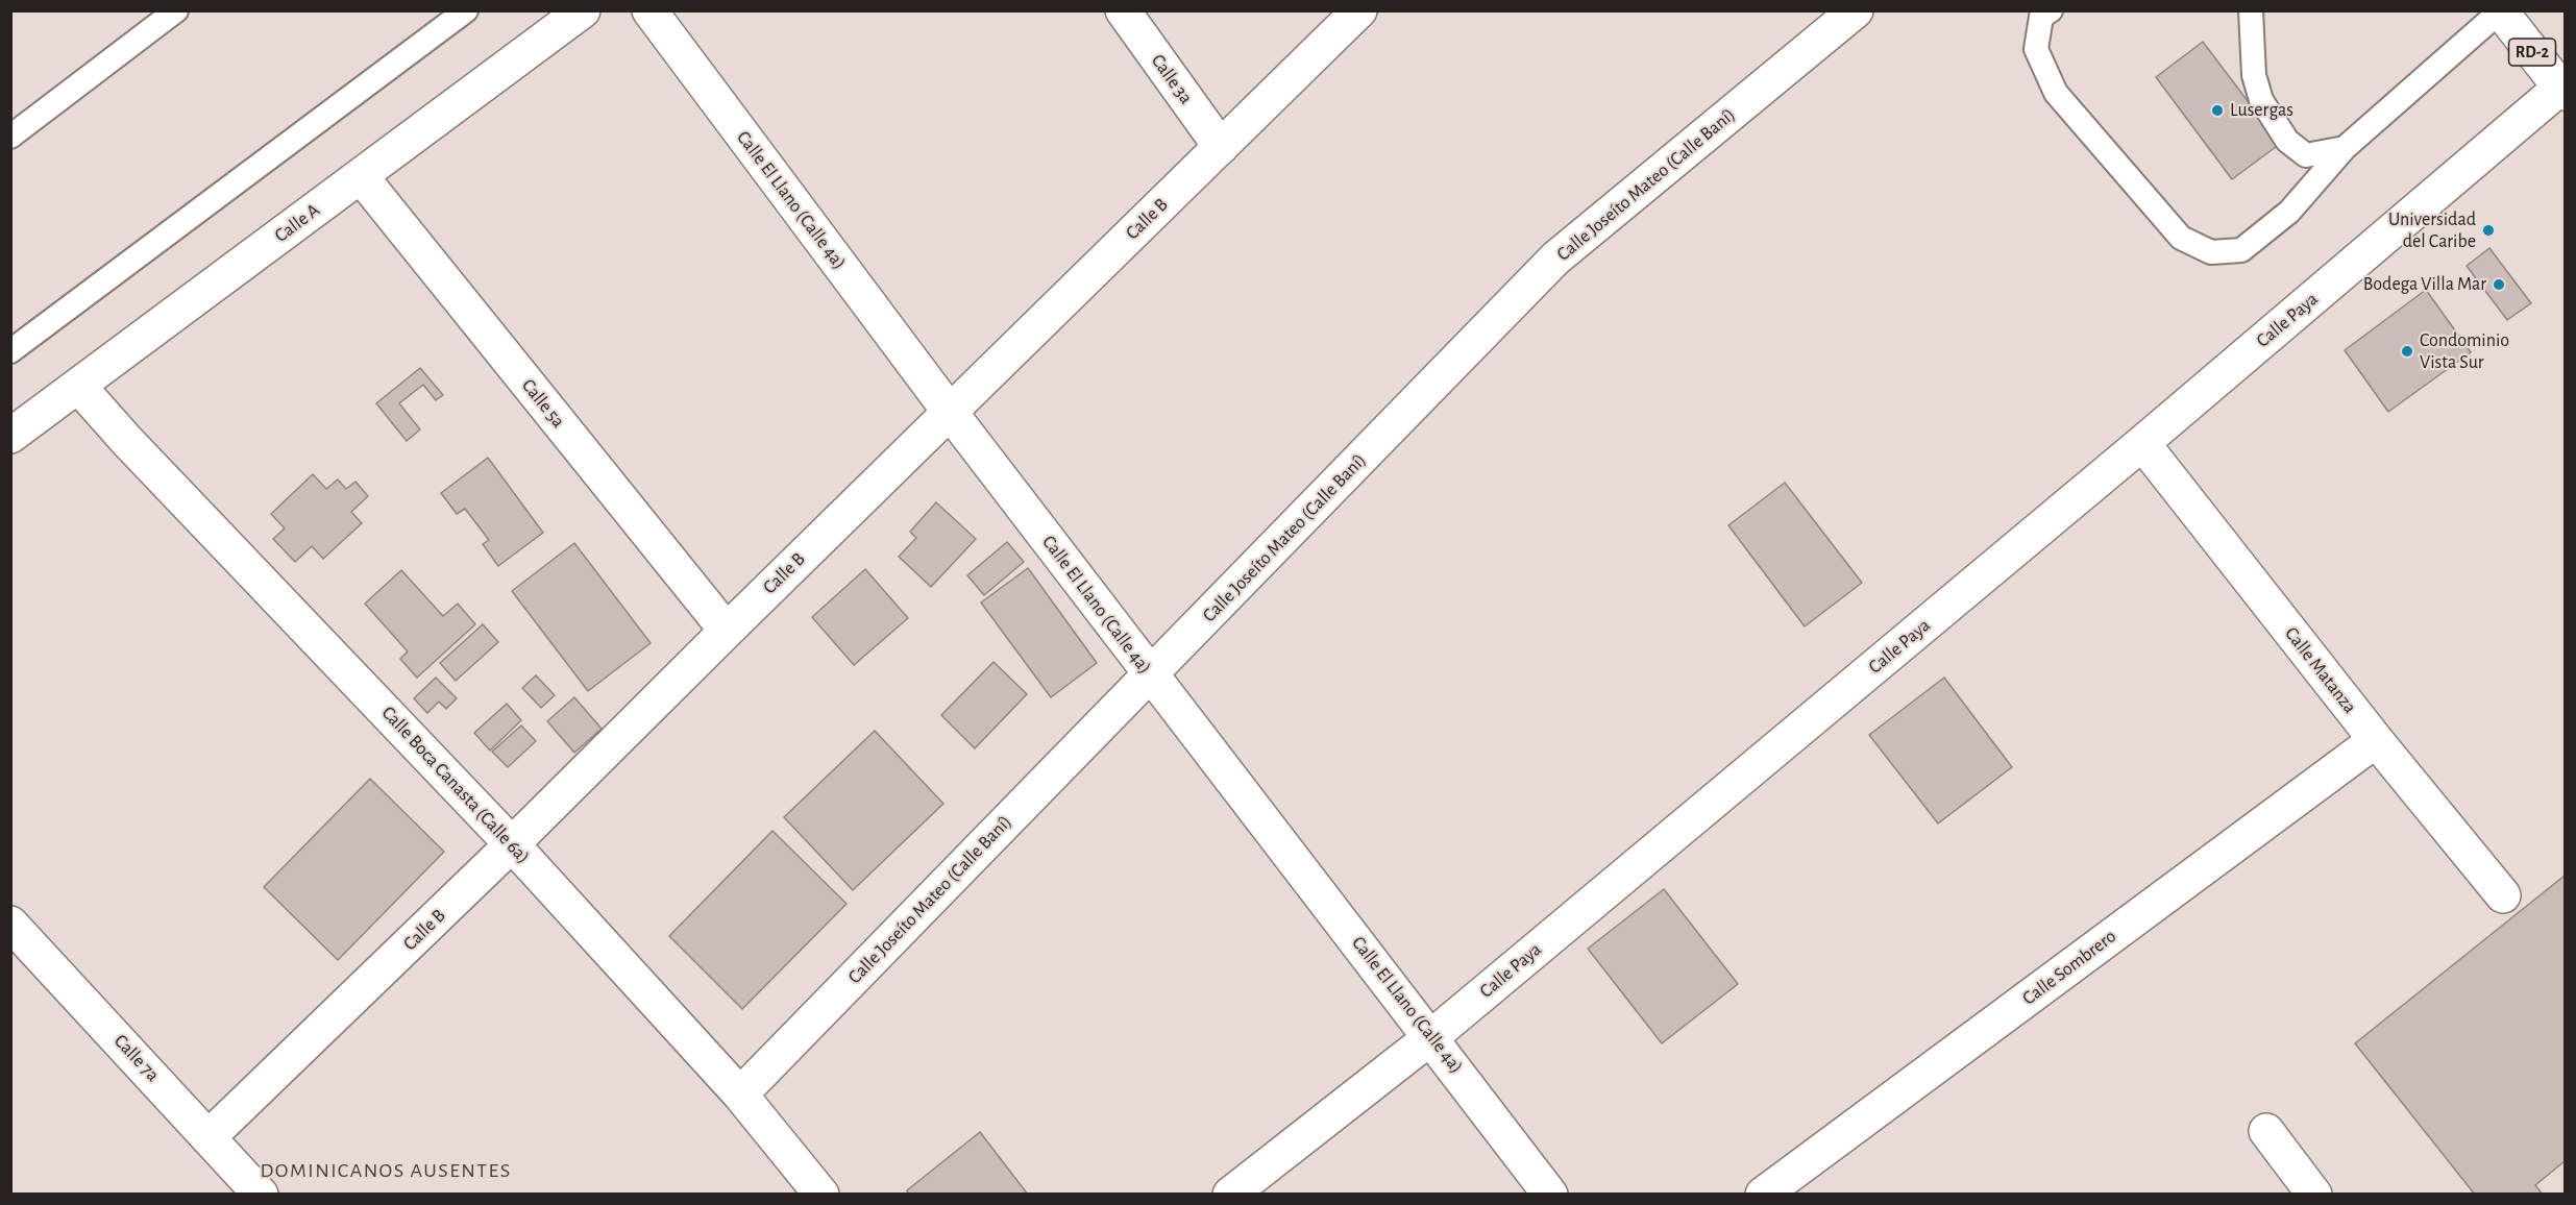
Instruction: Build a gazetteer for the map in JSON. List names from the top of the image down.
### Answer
{
  "streets": {
    "main road": [
      "RD-2",
      "Calle 3a",
      "Calle Joseíto Mateo (Calle Baní)",
      "Calle El Llano (Calle 4a)",
      "Calle B",
      "Calle A",
      "Calle Paya",
      "Calle 5a",
      "Calle Matanza",
      "Calle Boca Canasta (Calle 6a)",
      "Calle Sombrero",
      "Calle 7a"
    ]
  },
  "crossings": [
    ["RD-2", "Calle Paya"],
    ["Calle 3a", "Calle B"],
    ["Calle Joseíto Mateo (Calle Baní)", "Calle El Llano (Calle 4a)"],
    ["Calle Joseíto Mateo (Calle Baní)", "Calle Boca Canasta (Calle 6a)"],
    ["Calle El Llano (Calle 4a)", "Calle B"],
    ["Calle El Llano (Calle 4a)", "Calle Paya"],
    ["Calle B", "Calle 5a"],
    ["Calle B", "Calle Boca Canasta (Calle 6a)"],
    ["Calle B", "Calle 7a"],
    ["Calle A", "Calle 5a"],
    ["Calle A", "Calle Boca Canasta (Calle 6a)"],
    ["Calle Paya", "Calle Matanza"],
    ["Calle Matanza", "Calle Sombrero"]
  ],
  "districts": ["DOMINICANOS AUSENTES"],
  "places": [
    "Lusergas",
    "Universidad del Caribe",
    "Bodega Villa Mar",
    "Condominio Vista Sur"
  ]
}
